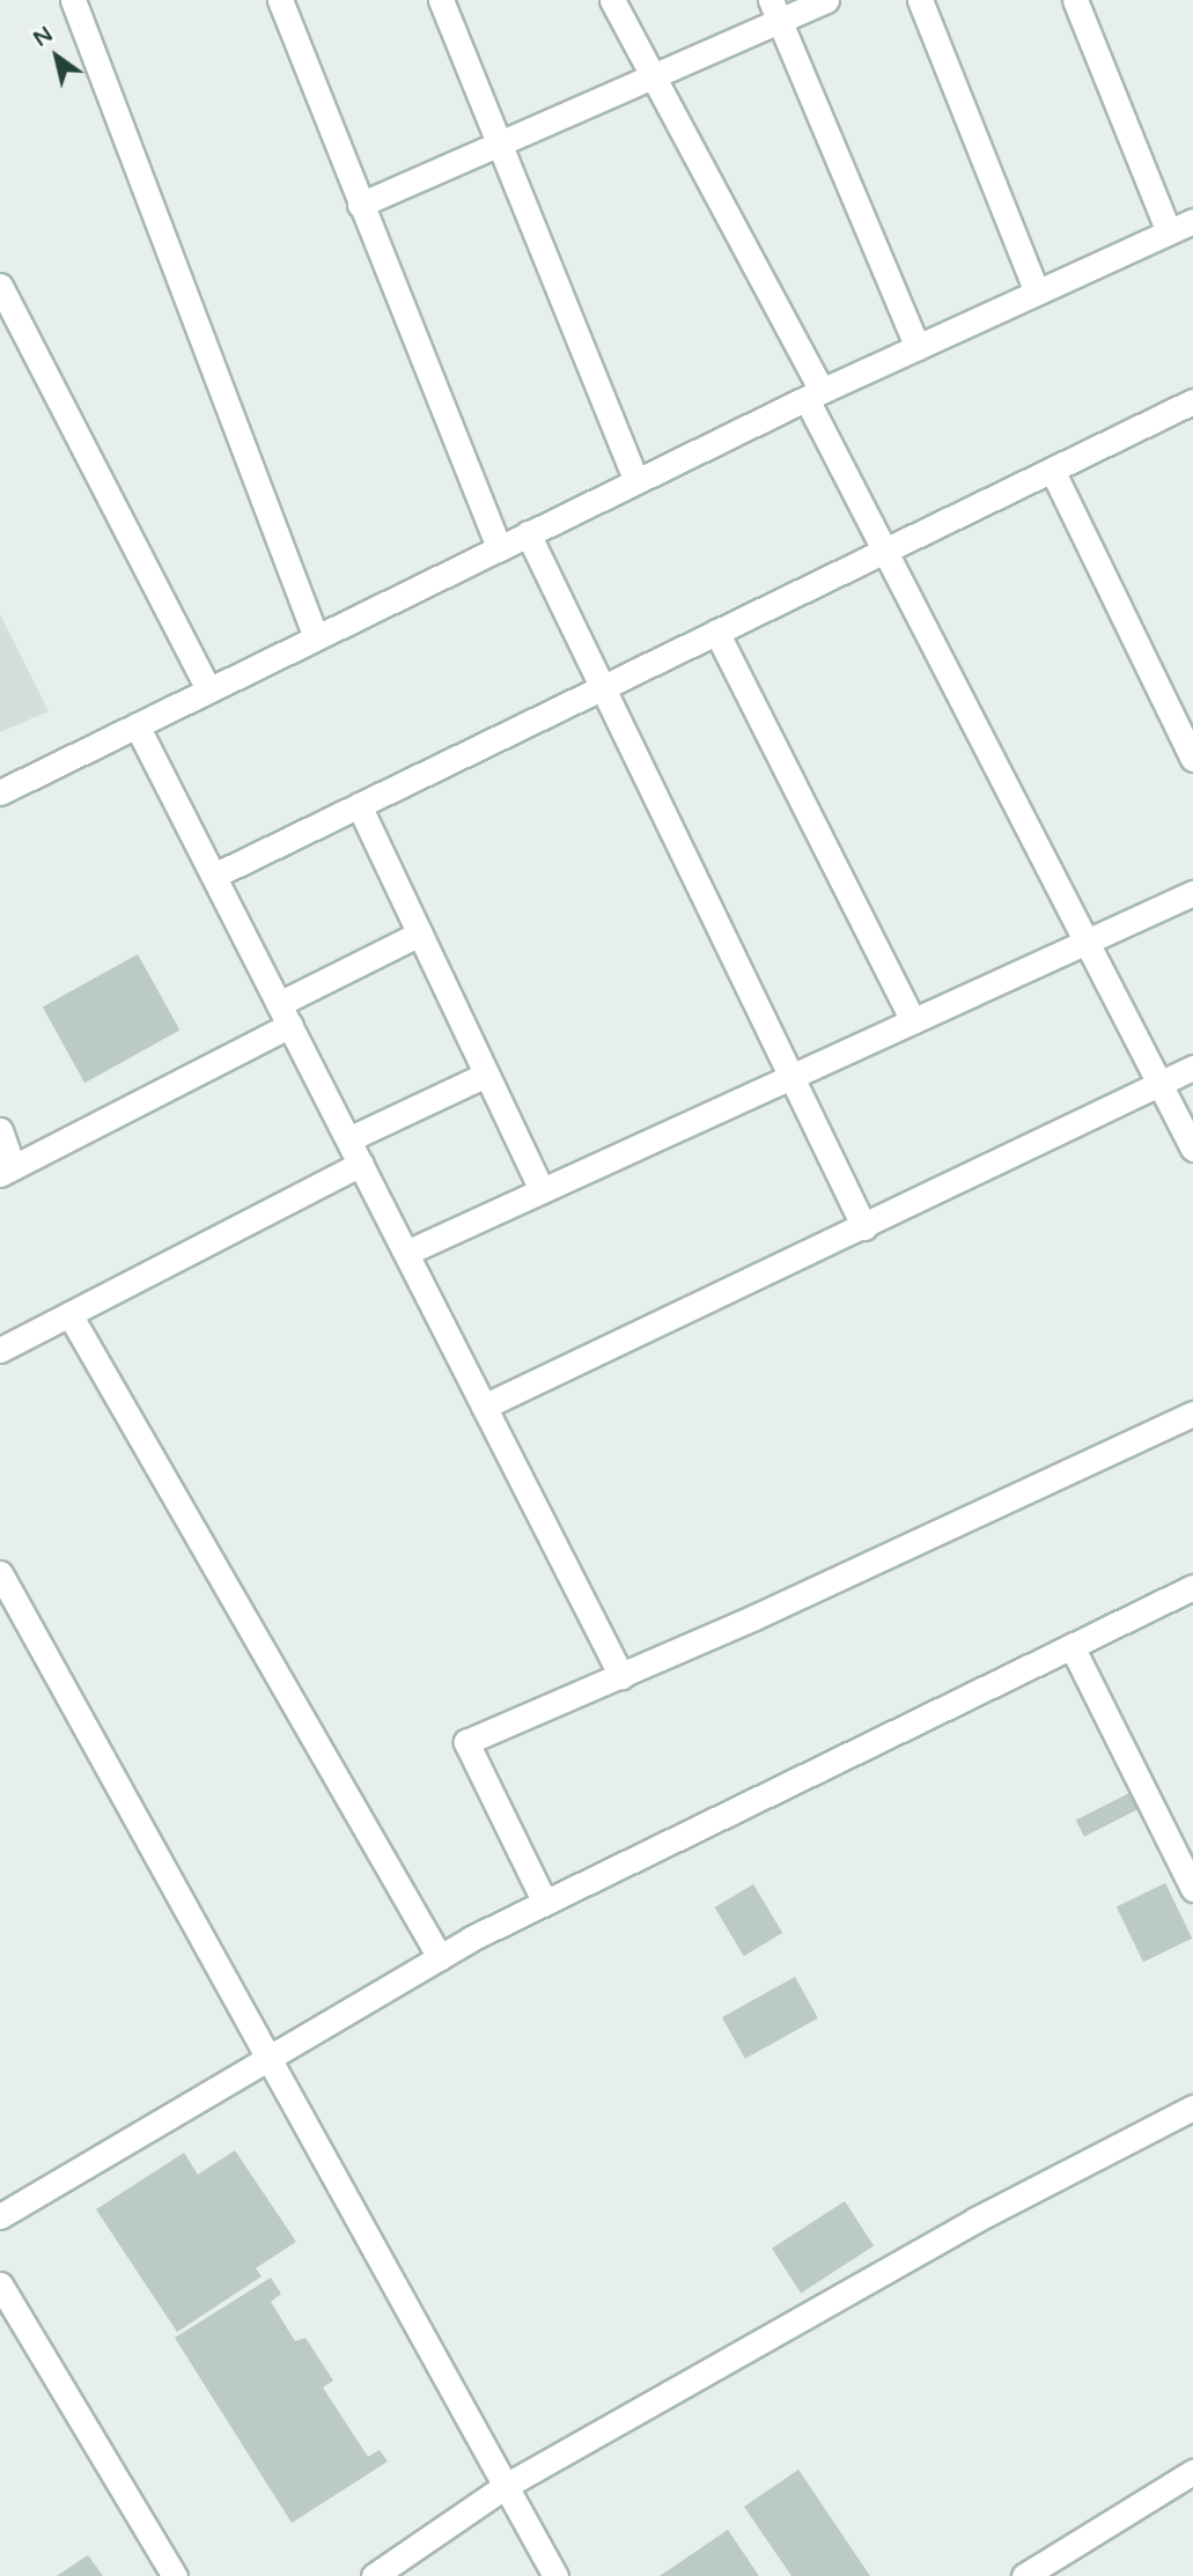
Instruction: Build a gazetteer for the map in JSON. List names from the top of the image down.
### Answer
{
  "north": "top left"
}
